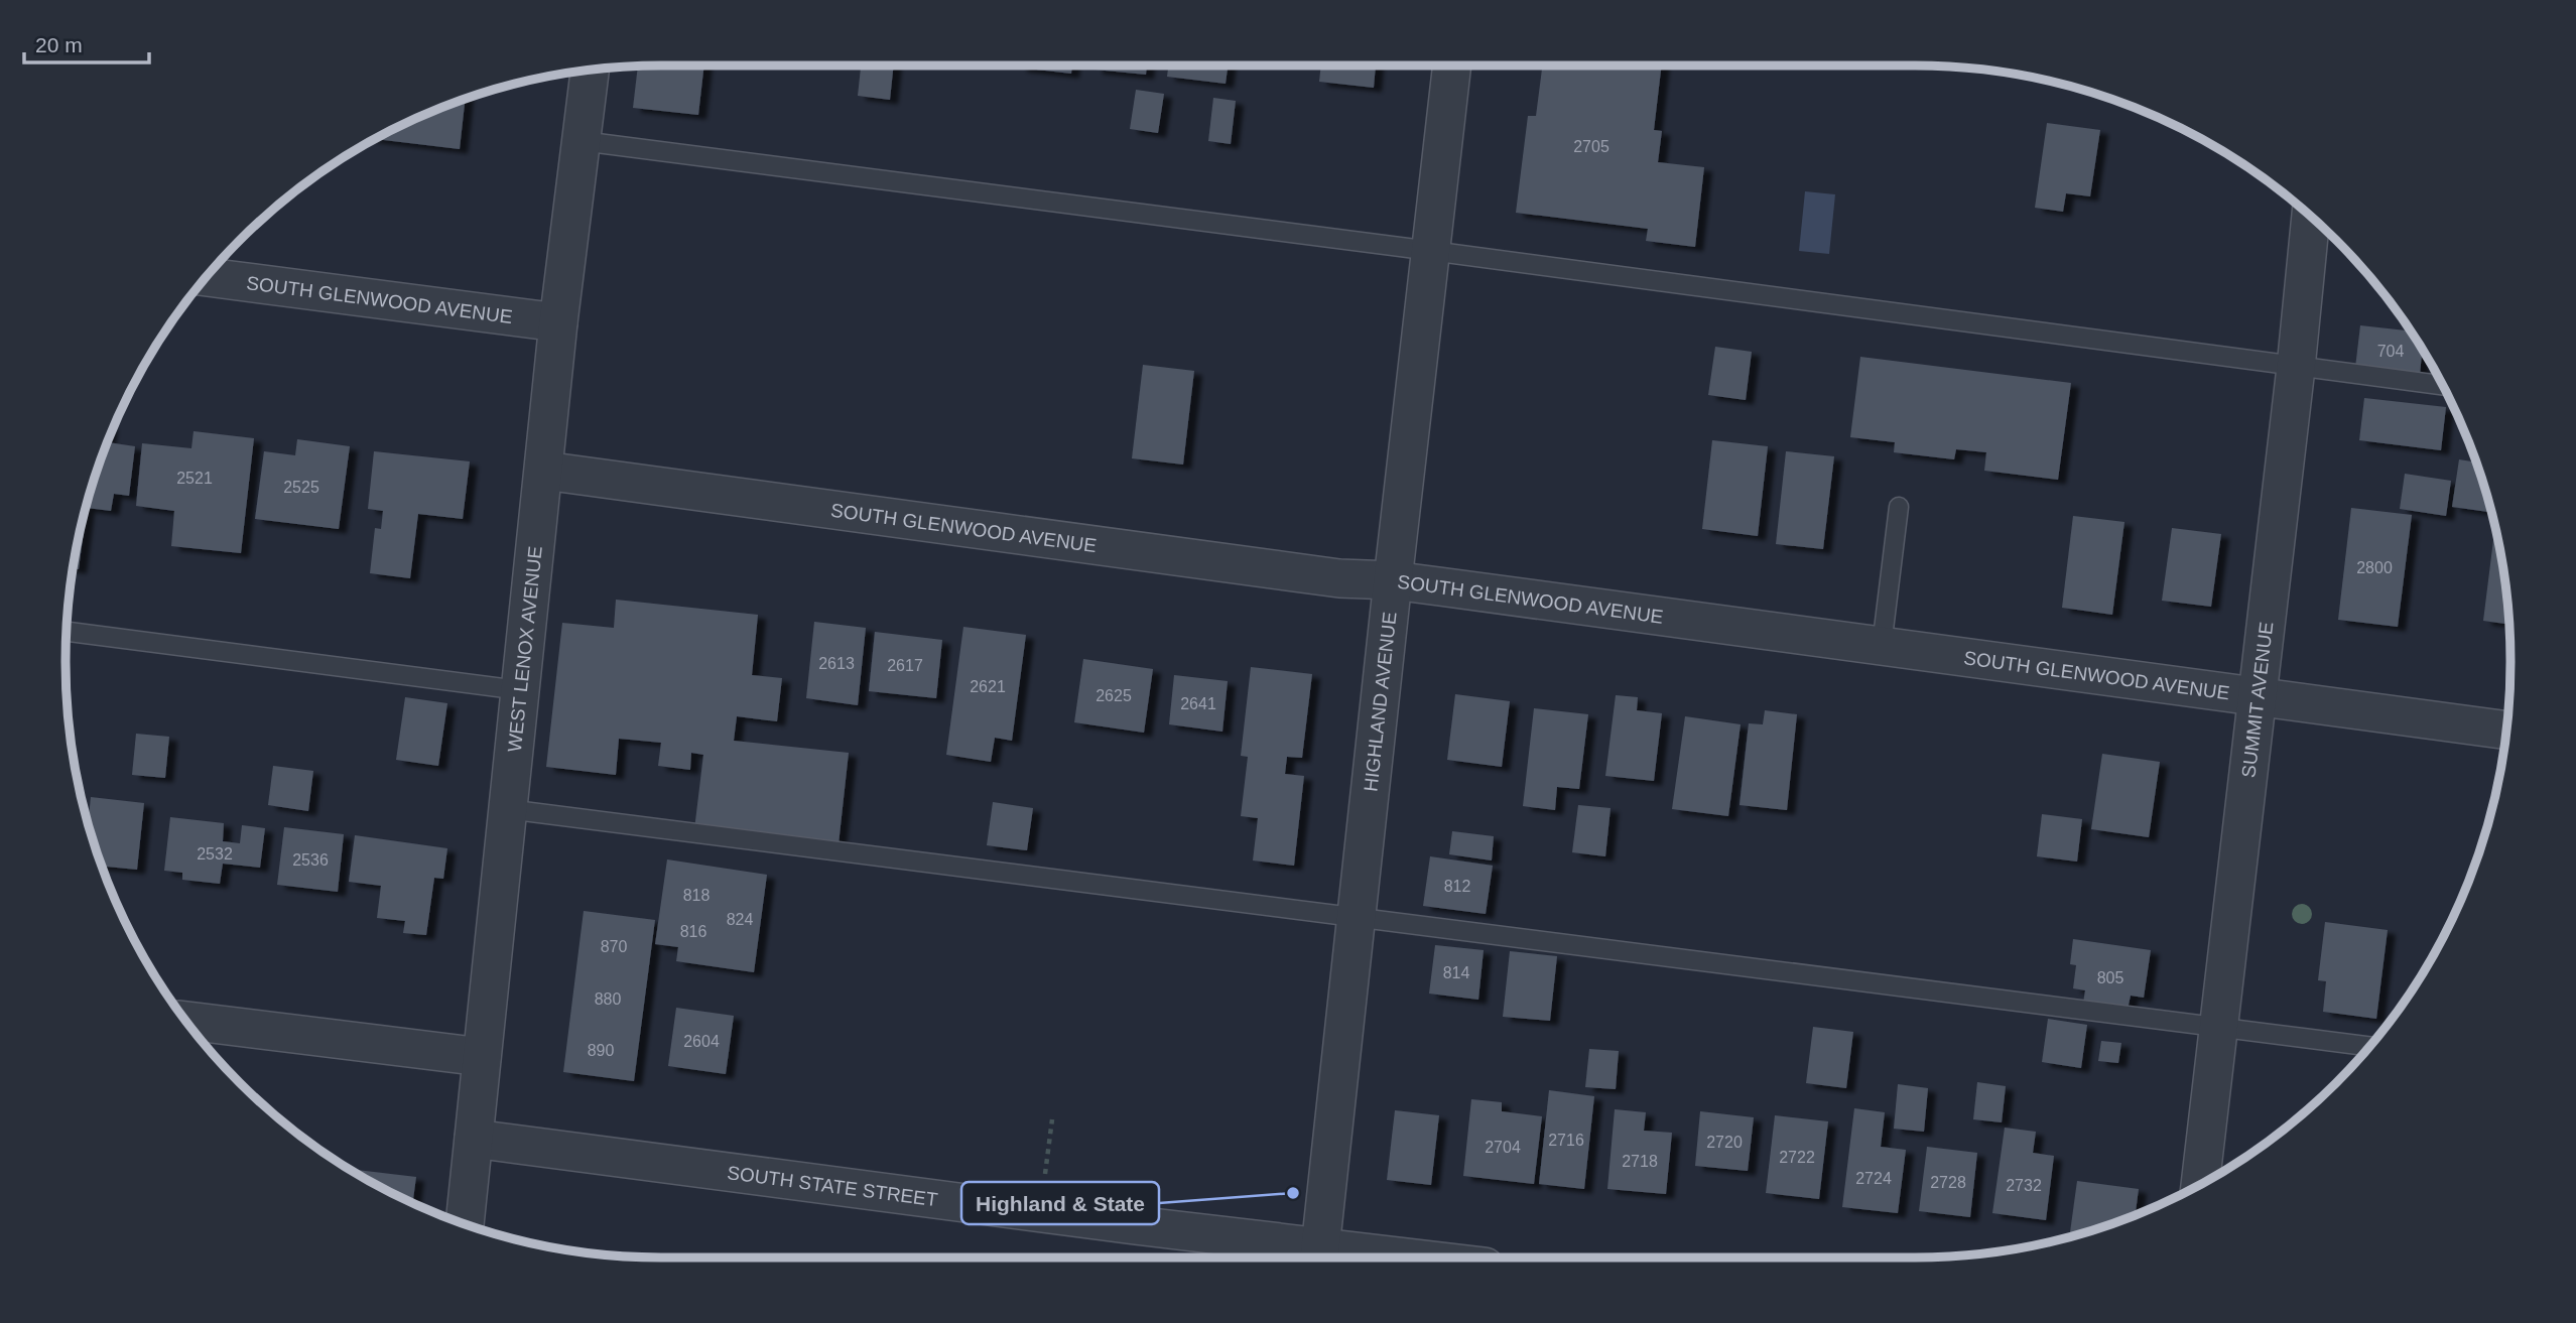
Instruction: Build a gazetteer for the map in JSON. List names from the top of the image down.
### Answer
{
  "streets": {
    "street": [
      "SOUTH GLENWOOD AVENUE",
      "WEST LENOX AVENUE",
      "SUMMIT AVENUE",
      "HIGHLAND AVENUE",
      "SOUTH STATE STREET"
    ]
  },
  "crossings": [
    ["SOUTH GLENWOOD AVENUE", "WEST LENOX AVENUE"],
    ["SOUTH GLENWOOD AVENUE", "SUMMIT AVENUE"],
    ["SOUTH GLENWOOD AVENUE", "HIGHLAND AVENUE"],
    ["WEST LENOX AVENUE", "SOUTH STATE STREET"],
    ["HIGHLAND AVENUE", "SOUTH STATE STREET"]
  ],
  "places": ["Highland & State"],
  "house_numbers": [
    "2705",
    "704",
    "2521",
    "2525",
    "2800",
    "2613",
    "2617",
    "2621",
    "2625",
    "2641",
    "2532",
    "2536",
    "812",
    "818",
    "824",
    "816",
    "870",
    "814",
    "805",
    "880",
    "2604",
    "890",
    "2716",
    "2720",
    "2704",
    "2722",
    "2718",
    "2724",
    "2728",
    "2732"
  ],
  "scale_bar": "20 m"
}
